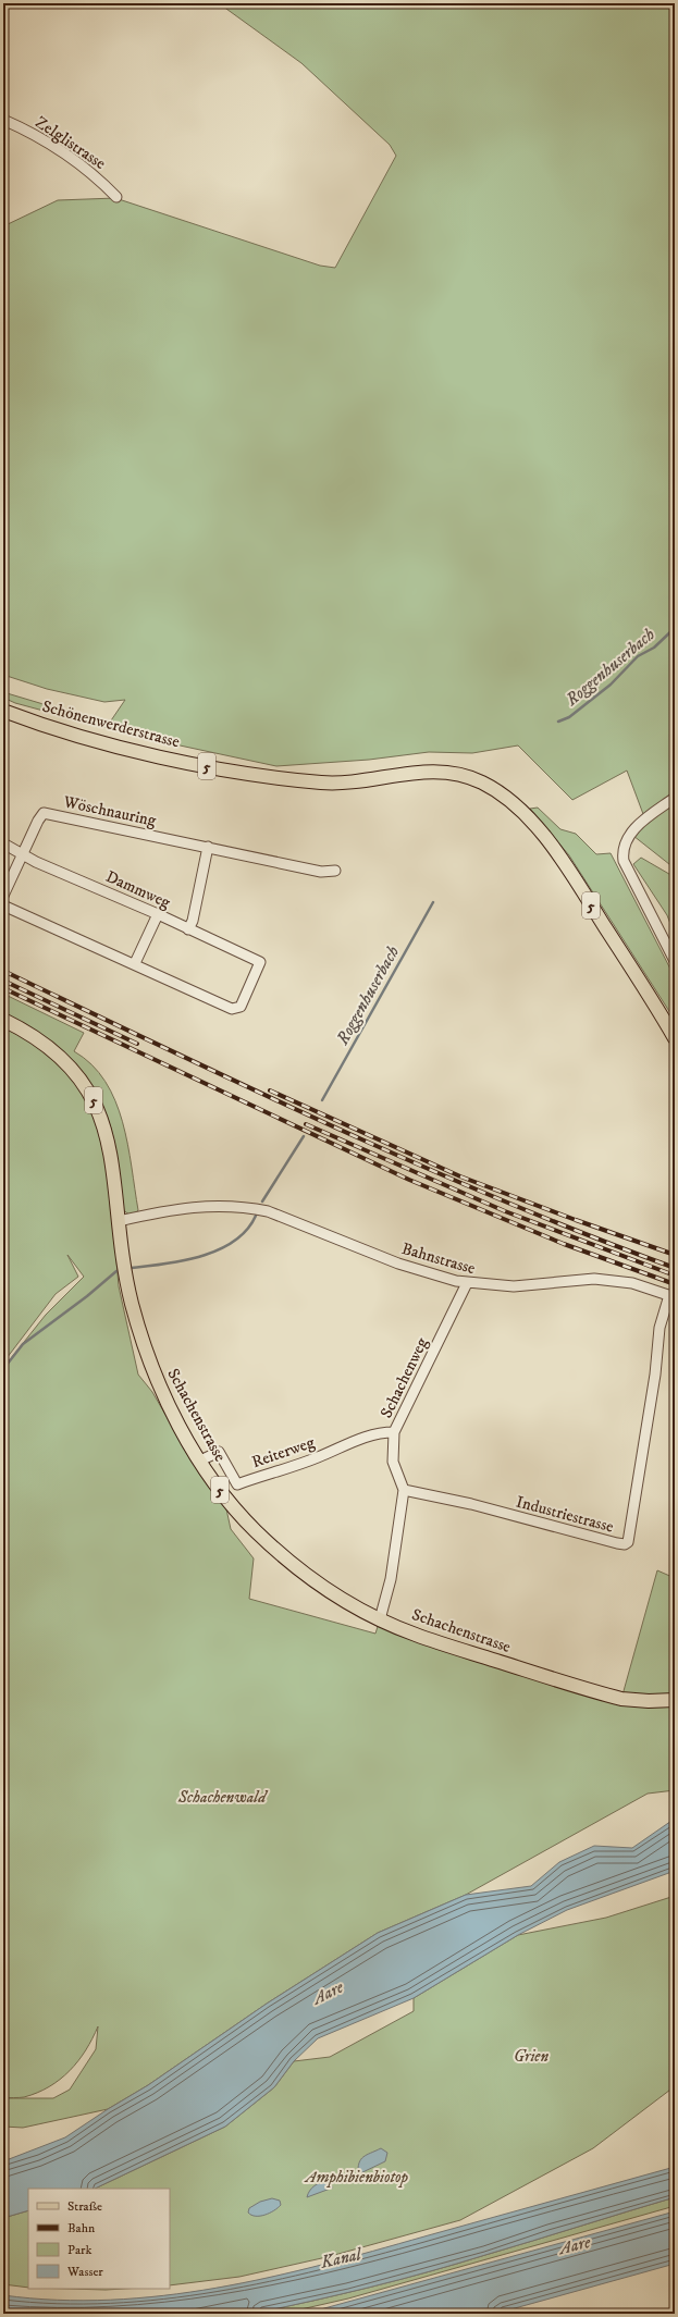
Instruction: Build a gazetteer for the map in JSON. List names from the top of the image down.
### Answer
{
  "streets": {
    "main road": ["Schönenwerderstrasse", "5", "Schachenstrasse"],
    "street": [
      "Zelglistrasse",
      "Wöschnauring",
      "Dammweg",
      "Bahnstrasse",
      "Schachenweg",
      "Reiterweg",
      "Industriestrasse"
    ]
  },
  "crossings": [
    ["Wöschnauring", "Dammweg"],
    ["Bahnstrasse", "Schachenweg"],
    ["Bahnstrasse", "Schachenstrasse"],
    ["Bahnstrasse", "Industriestrasse"],
    ["Schachenweg", "Reiterweg"],
    ["Schachenweg", "Industriestrasse"],
    ["Schachenstrasse", "Reiterweg"]
  ],
  "water": ["Roggenhuserbach", "Aare", "Kanal"],
  "parks": ["Schachenwald", "Grien", "Amphibienbiotop"],
  "legend": [
    "Straße",
    "Bahn",
    "Park",
    "Wasser"
  ]
}
